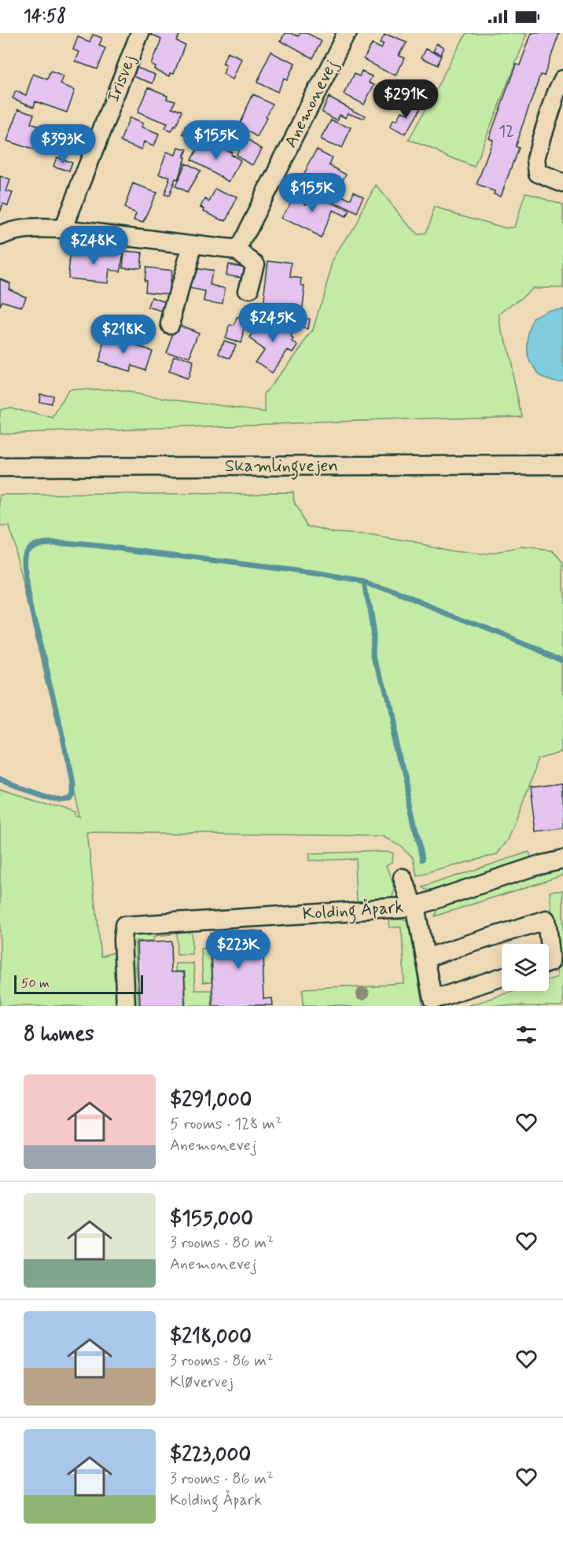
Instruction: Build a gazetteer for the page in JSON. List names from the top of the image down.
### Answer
{
  "streets": {
    "street": [
      "Irisvej",
      "Anemonevej",
      "Skamlingvejen",
      "Kolding Åpark"
    ]
  },
  "house_numbers": ["12"],
  "scale_bar": "50 m",
  "page": {
    "status": "14:58",
    "price": [
      "$291K",
      "$155K",
      "$393K",
      "$155K",
      "$248K",
      "$245K",
      "$218K",
      "$223K"
    ],
    "scale": "50 m",
    "heading": "8 homes",
    "list": [
      {
        "name": "$291,000",
        "note": "5 rooms · 128 m² · Anemonevej"
      },
      {
        "name": "$155,000",
        "note": "3 rooms · 80 m² · Anemonevej"
      },
      {
        "name": "$218,000",
        "note": "3 rooms · 86 m² · Kløvervej"
      },
      {
        "name": "$223,000",
        "note": "3 rooms · 86 m² · Kolding Åpark"
      }
    ]
  }
}
